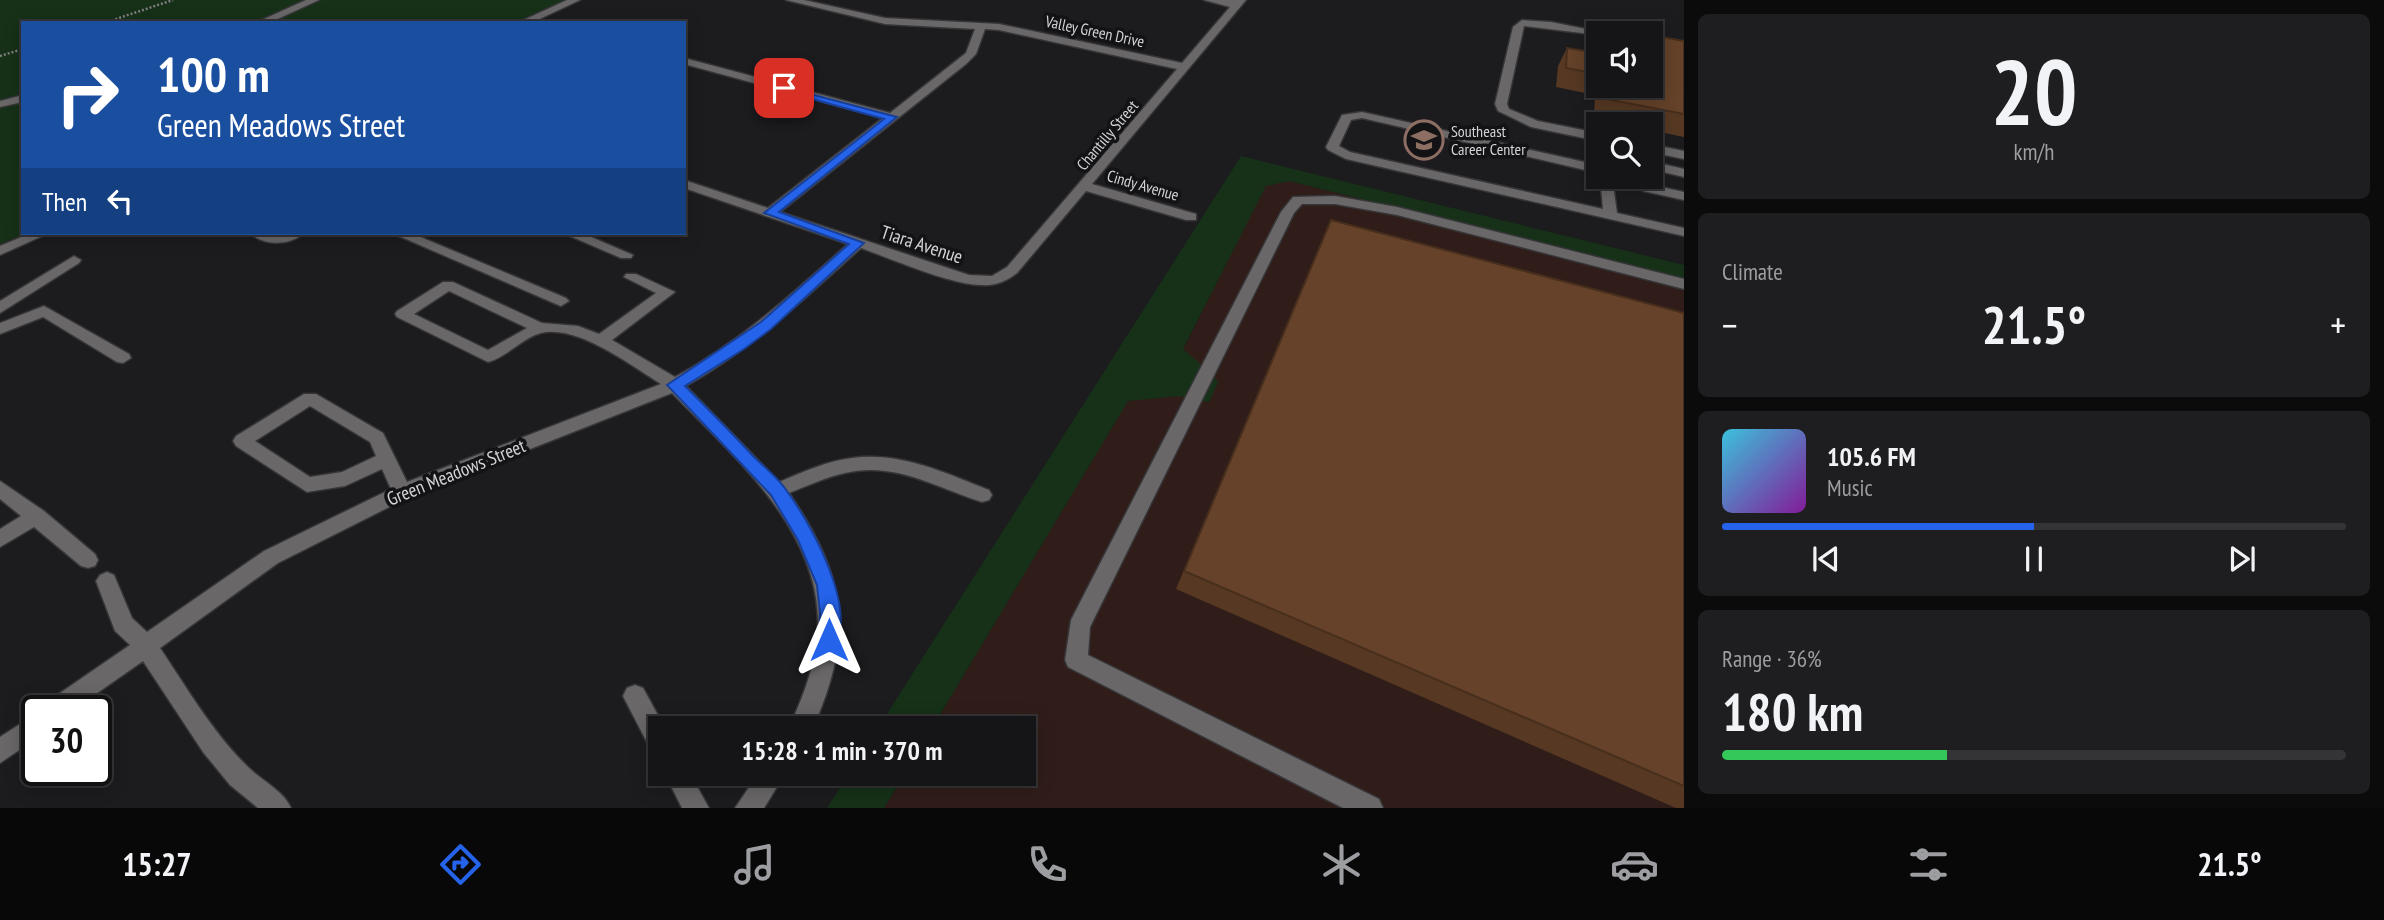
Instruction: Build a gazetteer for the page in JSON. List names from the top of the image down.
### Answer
{
  "streets": {
    "street": [
      "Valley Green Drive",
      "Chantilly Street",
      "Cindy Avenue",
      "Tiara Avenue",
      "Green Meadows Street"
    ]
  },
  "crossings": [
    ["Valley Green Drive", "Chantilly Street"],
    ["Chantilly Street", "Cindy Avenue"],
    ["Chantilly Street", "Tiara Avenue"],
    ["Tiara Avenue", "Green Meadows Street"]
  ],
  "places": {
    "school or university": ["Southeast Career Center"]
  },
  "page": {
    "tile": [
      ["20", "km/h"],
      "Climate",
      ["Range · 36%", "180 km"]
    ],
    "turn": ["100 m", "Green Meadows Street"],
    "then": "Then",
    "heat": ["−", "21.5°", "+"],
    "song": ["105.6 FM", "Music"],
    "limit": "30",
    "trip": "15:28 · 1 min · 370 m",
    "tabs": ["15:27", "21.5°"]
  }
}
